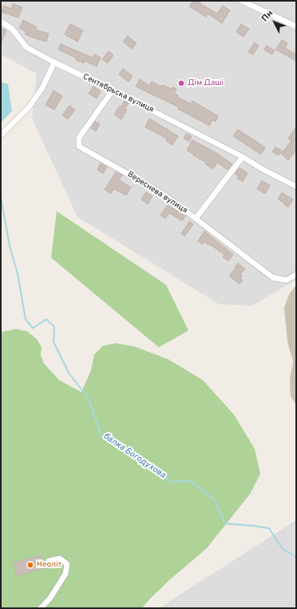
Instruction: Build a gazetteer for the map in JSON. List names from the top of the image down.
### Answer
{
  "streets": {
    "street": ["Сентябрьска вулиця", "Вереснева вулиця"]
  },
  "crossings": [
    ["Сентябрьска вулиця", "Вереснева вулиця"]
  ],
  "water": ["балка Богодухова"],
  "places": ["Дім Даші", "Неоліт"],
  "north": "top left"
}
